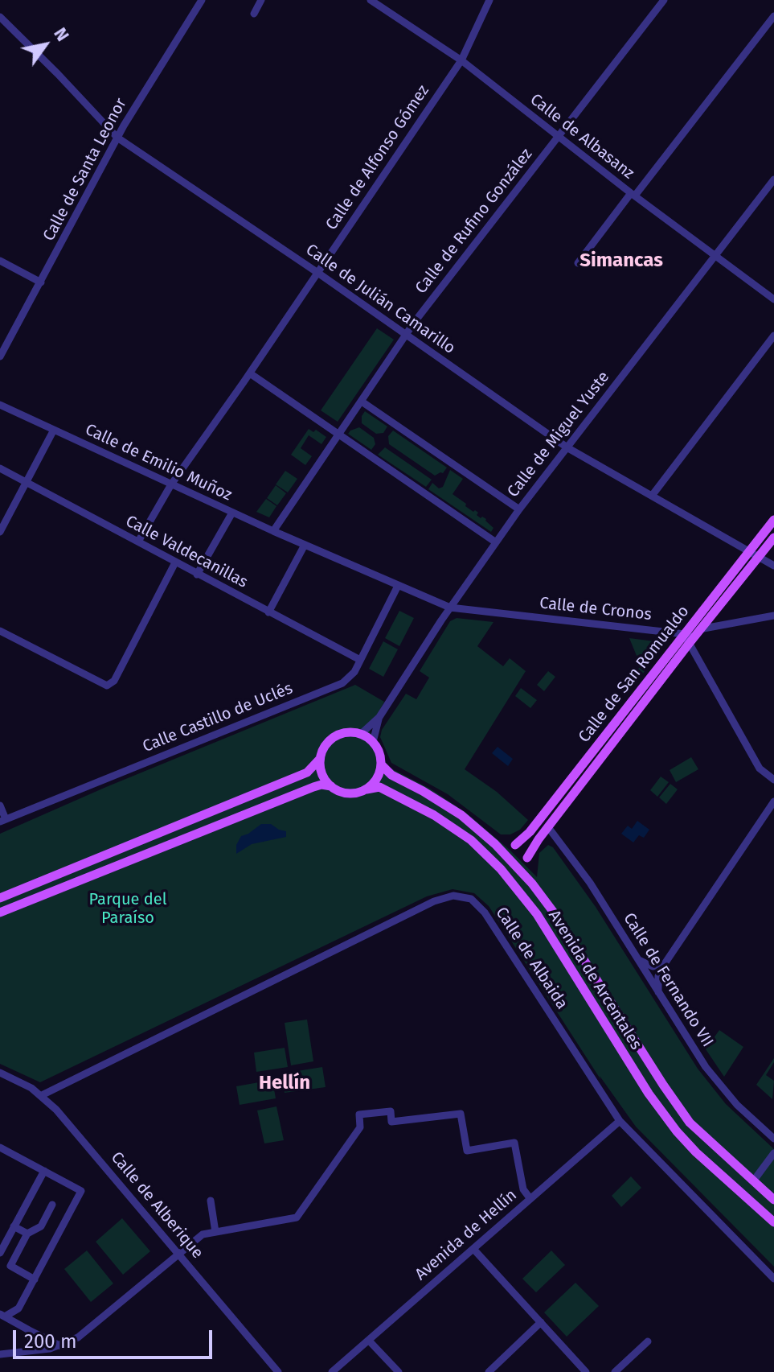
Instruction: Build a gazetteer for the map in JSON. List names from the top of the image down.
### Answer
{
  "streets": {
    "main road": ["Calle de San Romualdo", "Avenida de Arcentales"],
    "street": [
      "Calle de Albasanz",
      "Calle de Alfonso Gómez",
      "Calle de Santa Leonor",
      "Calle de Rufino González",
      "Calle de Julián Camarillo",
      "Calle de Miguel Yuste",
      "Calle de Emilio Muñoz",
      "Calle Valdecanillas",
      "Calle de Cronos",
      "Calle Castillo de Uclés",
      "Calle de Albaida",
      "Calle de Fernando VII",
      "Calle de Alberique",
      "Avenida de Hellín"
    ]
  },
  "crossings": [
    ["Calle de Albasanz", "Calle de Alfonso Gómez"],
    ["Calle de Albasanz", "Calle de Rufino González"],
    ["Calle de Albasanz", "Calle de Miguel Yuste"],
    ["Calle de Alfonso Gómez", "Calle de Julián Camarillo"],
    ["Calle de Alfonso Gómez", "Calle de Emilio Muñoz"],
    ["Calle de Alfonso Gómez", "Calle Valdecanillas"],
    ["Calle de Santa Leonor", "Calle de Julián Camarillo"],
    ["Calle de Rufino González", "Calle de Julián Camarillo"],
    ["Calle de Rufino González", "Calle de Emilio Muñoz"],
    ["Calle de Julián Camarillo", "Calle de Miguel Yuste"],
    ["Calle de Julián Camarillo", "Calle de San Romualdo"],
    ["Calle de Miguel Yuste", "Calle de Emilio Muñoz"],
    ["Calle de Miguel Yuste", "Calle de Cronos"],
    ["Calle de Miguel Yuste", "Avenida de Arcentales"],
    ["Calle de Emilio Muñoz", "Calle de Cronos"],
    ["Calle de Emilio Muñoz", "Calle Castillo de Uclés"],
    ["Calle Valdecanillas", "Calle Castillo de Uclés"],
    ["Calle de Cronos", "Calle de San Romualdo"],
    ["Calle de San Romualdo", "Calle de Fernando VII"],
    ["Calle de Albaida", "Calle de Alberique"],
    ["Calle de Albaida", "Avenida de Hellín"]
  ],
  "districts": ["Simancas", "Hellín"],
  "parks": ["Parque del Paraíso"],
  "scale_bar": "200 m",
  "north": "top right"
}
